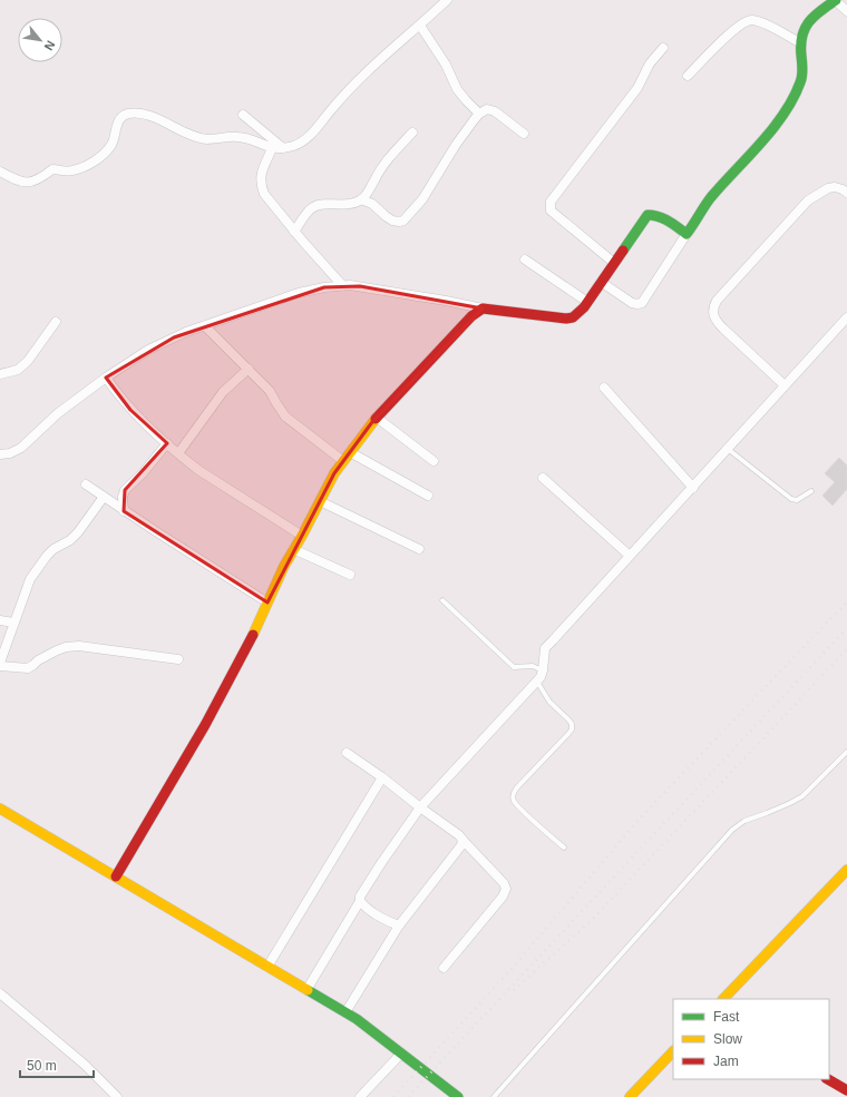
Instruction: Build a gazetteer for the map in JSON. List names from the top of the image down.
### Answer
{
  "legend": ["Fast", "Slow", "Jam"],
  "scale_bar": "50 m",
  "north": "bottom right"
}
